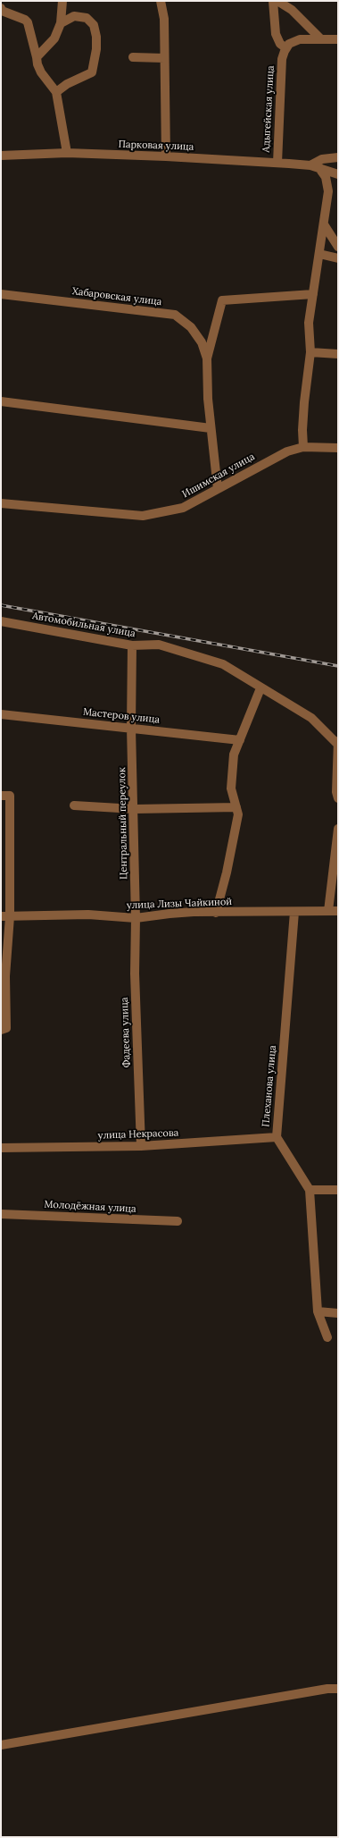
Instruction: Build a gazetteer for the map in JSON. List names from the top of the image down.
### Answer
{
  "streets": {
    "street": [
      "Адыгейская улица",
      "Парковая улица",
      "Хабаровская улица",
      "Ишимская улица",
      "Автомобильная улица",
      "Мастеров улица",
      "Центральный переулок",
      "улица Лизы Чайкиной",
      "Фадеева улица",
      "Плеханова улица",
      "улица Некрасова",
      "Молодёжная улица"
    ]
  },
  "crossings": [
    ["Адыгейская улица", "Парковая улица"],
    ["Хабаровская улица", "Ишимская улица"],
    ["Автомобильная улица", "Центральный переулок"],
    ["Мастеров улица", "Центральный переулок"],
    ["Центральный переулок", "улица Лизы Чайкиной"],
    ["Центральный переулок", "Фадеева улица"],
    ["улица Лизы Чайкиной", "Фадеева улица"],
    ["улица Лизы Чайкиной", "Плеханова улица"],
    ["Фадеева улица", "улица Некрасова"],
    ["Плеханова улица", "улица Некрасова"]
  ]
}
